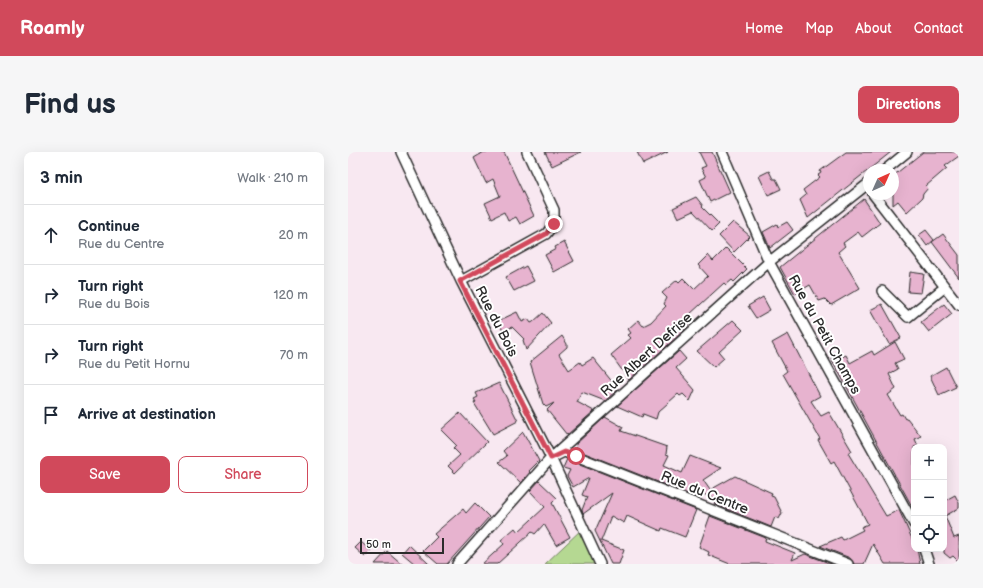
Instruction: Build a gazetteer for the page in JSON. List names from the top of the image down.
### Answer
{
  "streets": {
    "street": [
      "Rue du Bois",
      "Rue du Petit Champs",
      "Rue Albert Defrise",
      "Rue du Centre"
    ]
  },
  "crossings": [
    ["Rue du Bois", "Rue Albert Defrise"],
    ["Rue du Bois", "Rue du Centre"],
    ["Rue du Petit Champs", "Rue Albert Defrise"],
    ["Rue Albert Defrise", "Rue du Centre"]
  ],
  "scale_bar": "50 m",
  "north": "top right",
  "page": {
    "header": "Roamly",
    "nav": [
      "Home",
      "Map",
      "About",
      "Contact"
    ],
    "buttons": [
      "Directions",
      ["Save", "Share"]
    ],
    "title": "Find us",
    "heading": ["3 min", "Walk · 210 m"],
    "list": [
      ["Continue", "Rue du Centre", "20 m"],
      ["Turn right", "Rue du Bois", "120 m"],
      ["Turn right", "Rue du Petit Hornu", "70 m"],
      "Arrive at destination"
    ],
    "map_buttons": ["+", "−"],
    "scale": "50 m"
  }
}
